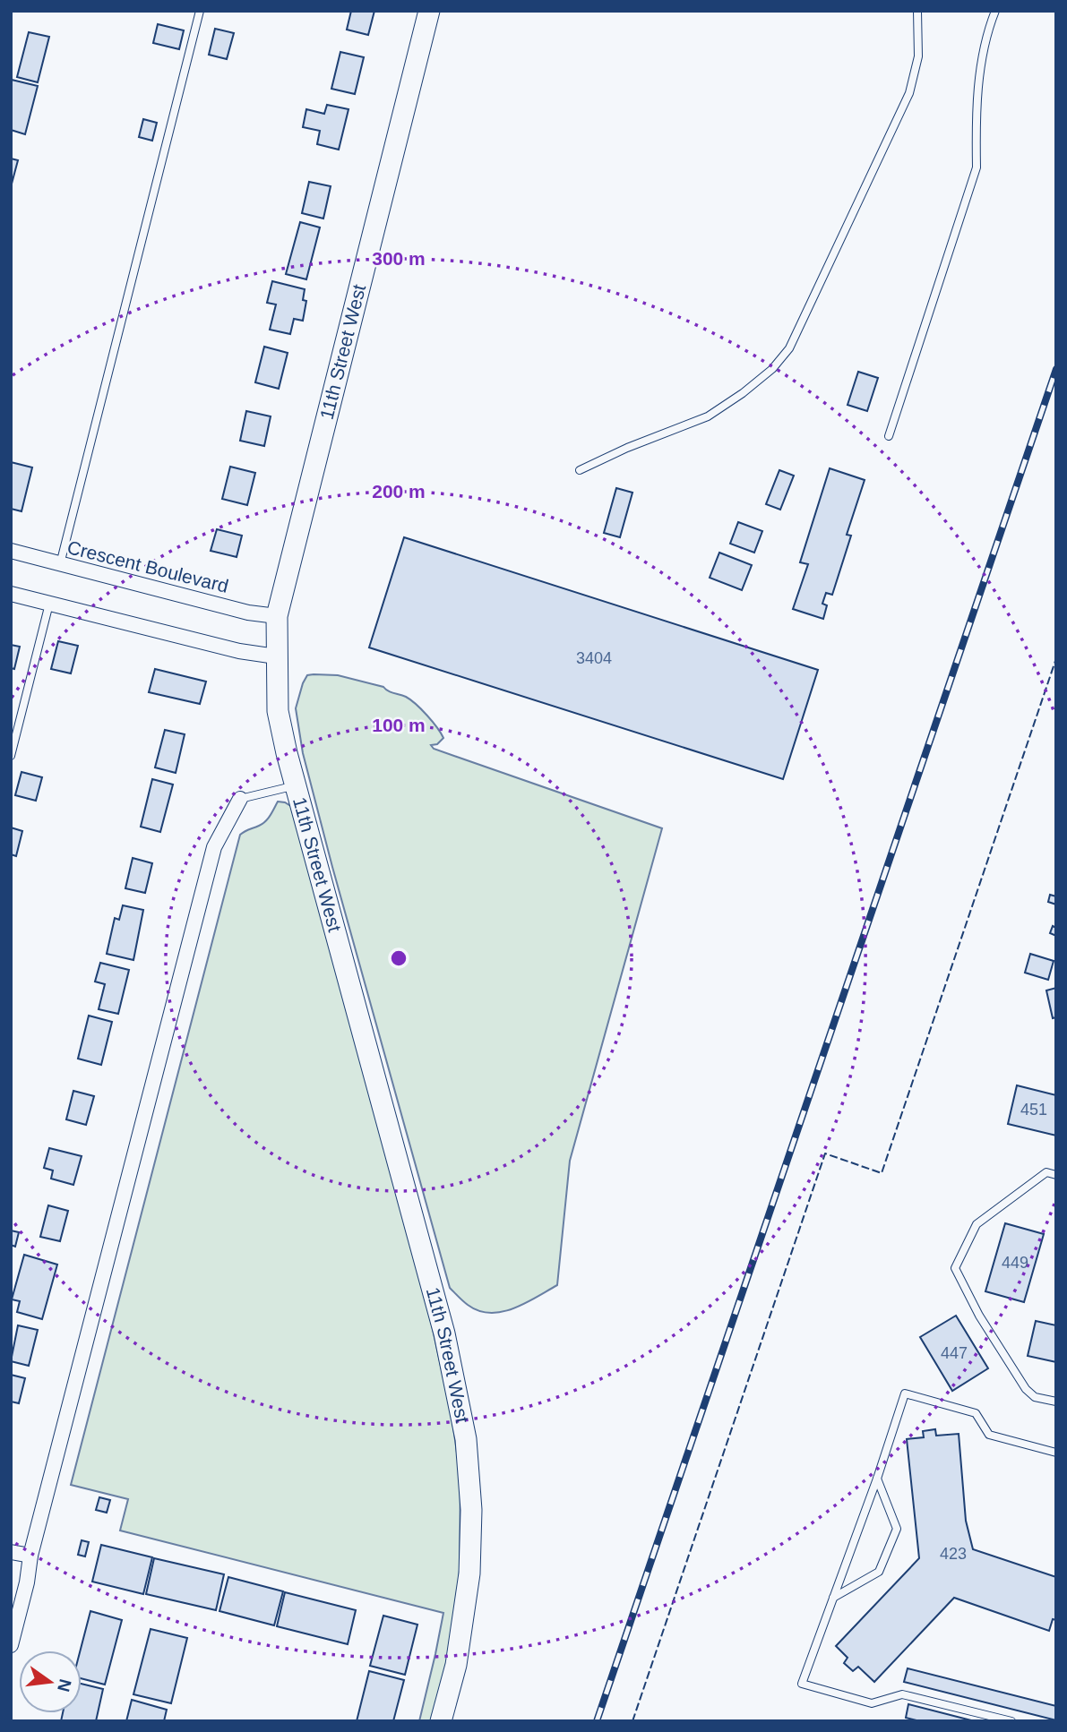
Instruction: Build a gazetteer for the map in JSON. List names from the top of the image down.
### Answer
{
  "streets": {
    "main road": ["11th Street West"],
    "street": ["Crescent Boulevard"]
  },
  "crossings": [
    ["11th Street West", "Crescent Boulevard"]
  ],
  "house_numbers": [
    "3404",
    "451",
    "449",
    "447",
    "423"
  ],
  "north": "right",
  "rings": ["300 m", "200 m", "100 m"]
}
